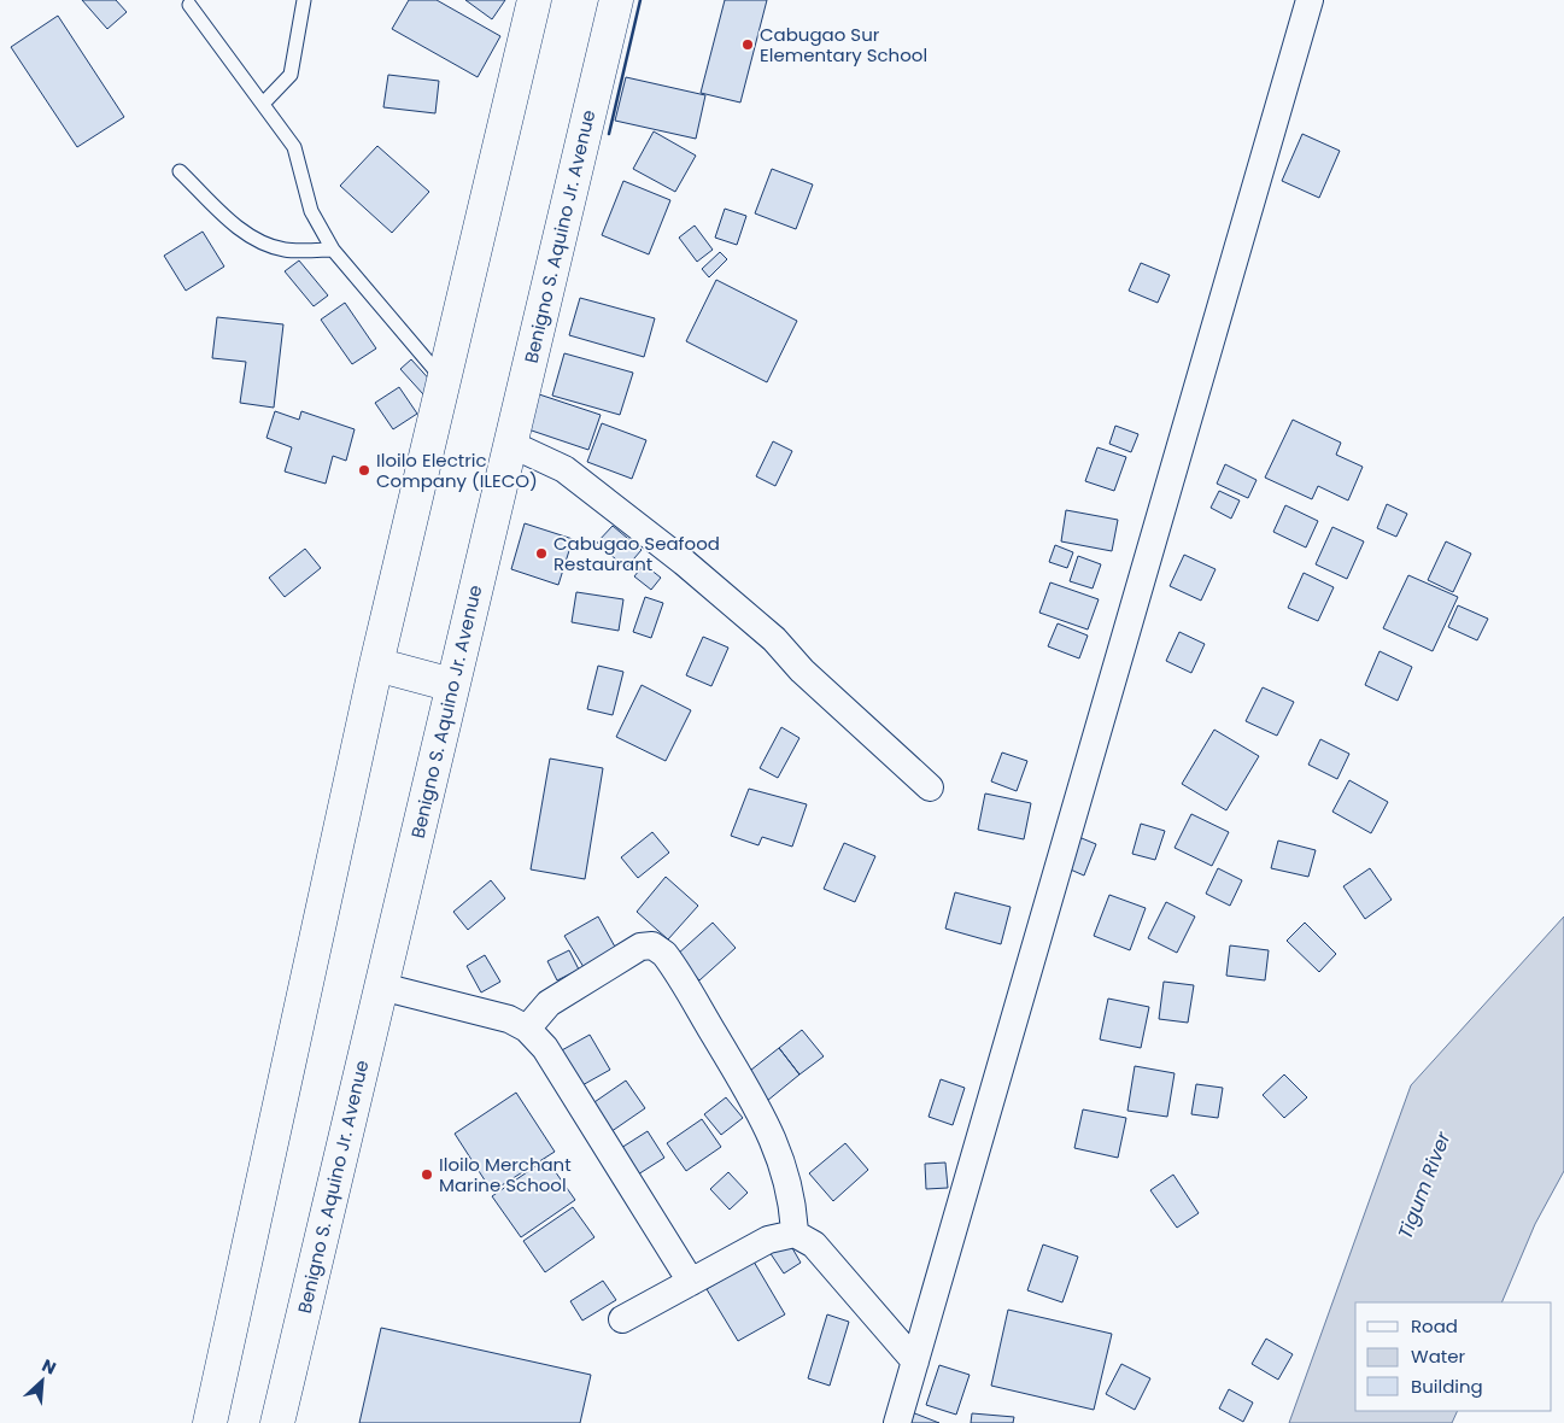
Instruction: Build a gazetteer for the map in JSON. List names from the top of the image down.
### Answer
{
  "streets": {
    "main road": ["Benigno S. Aquino Jr. Avenue"]
  },
  "water": ["Tigum River"],
  "places": [
    "Cabugao Sur Elementary School",
    "Iloilo Electric Company (ILECO)",
    "Cabugao Seafood Restaurant",
    "Iloilo Merchant Marine School"
  ],
  "legend": ["Road", "Water", "Building"],
  "north": "top right"
}
